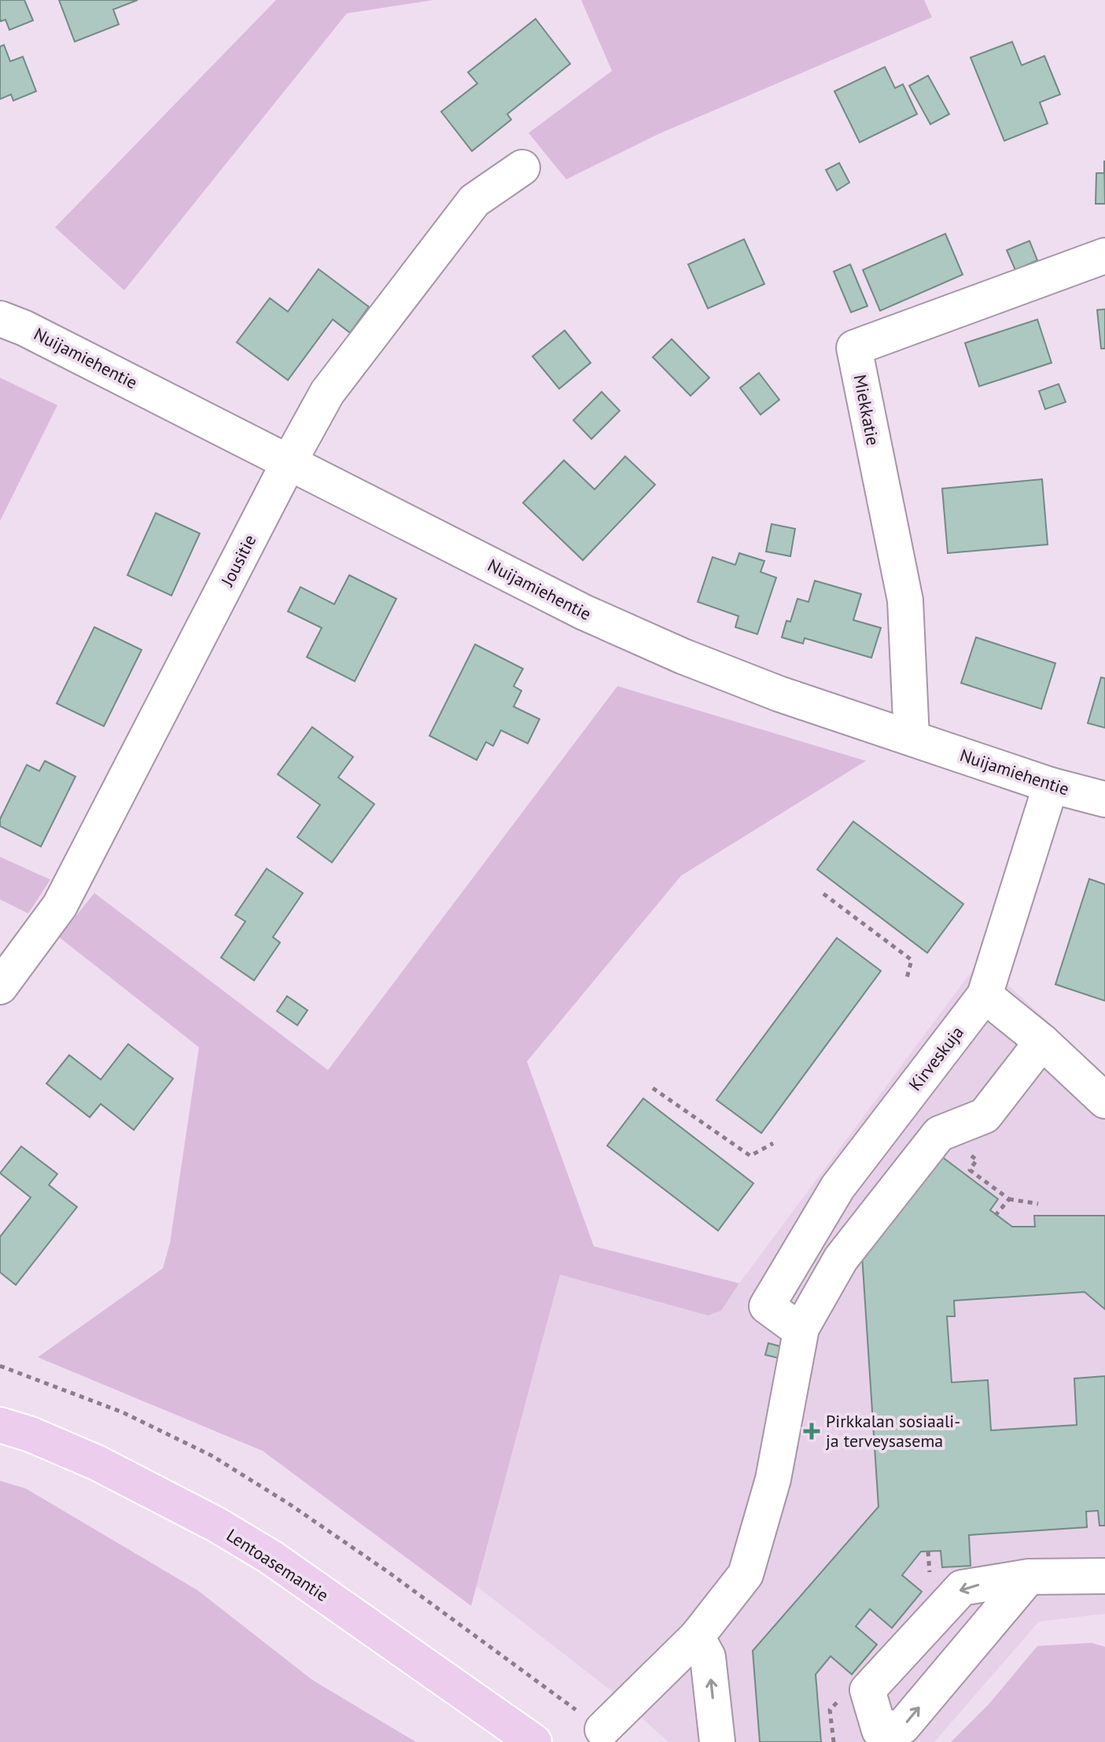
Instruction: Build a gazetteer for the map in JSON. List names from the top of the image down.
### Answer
{
  "streets": {
    "main road": ["Lentoasemantie"],
    "street": [
      "Nuijamiehentie",
      "Miekkatie",
      "Jousitie",
      "Kirveskuja"
    ]
  },
  "crossings": [
    ["Nuijamiehentie", "Miekkatie"],
    ["Nuijamiehentie", "Jousitie"],
    ["Nuijamiehentie", "Kirveskuja"]
  ],
  "places": {
    "health": ["Pirkkalan sosiaali- ja terveysasema"]
  }
}
